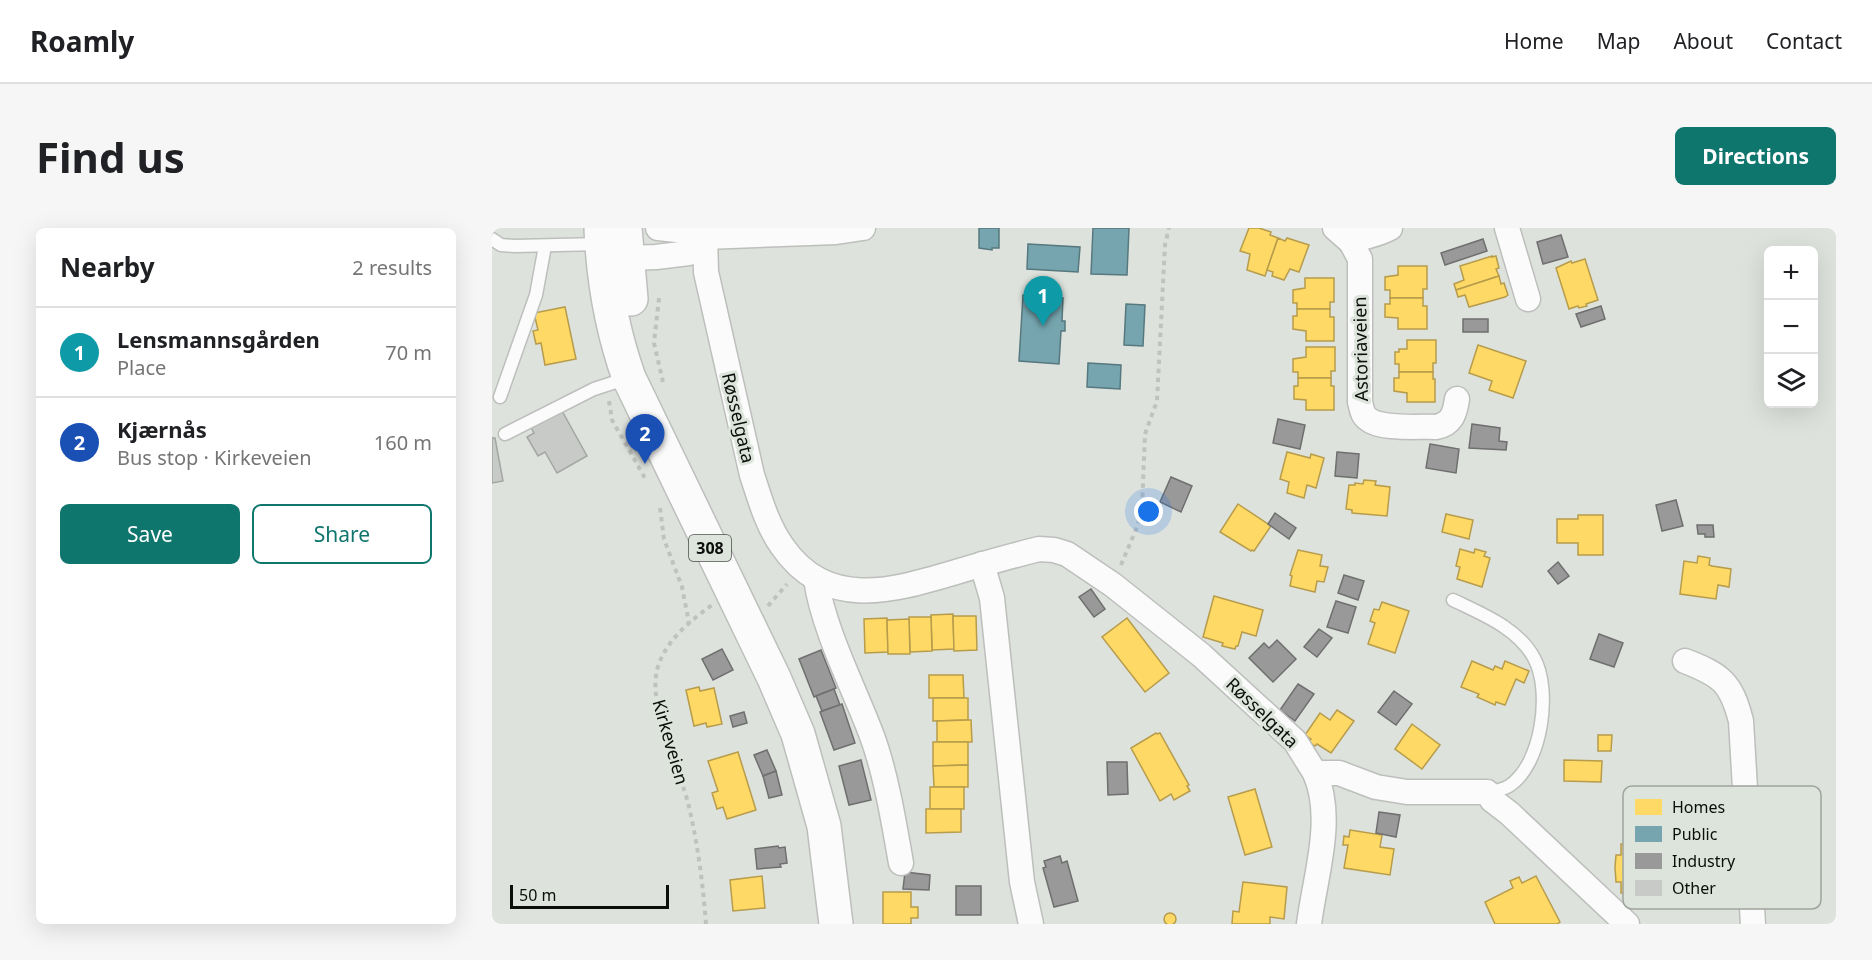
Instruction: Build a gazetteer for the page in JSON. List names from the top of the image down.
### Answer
{
  "streets": {
    "main road": ["308"],
    "street": ["Astoriaveien", "Røsselgata"],
    "path": ["Kirkeveien"]
  },
  "crossings": [
    ["308", "Kirkeveien"]
  ],
  "legend": [
    "Homes",
    "Public",
    "Industry",
    "Other"
  ],
  "scale_bar": "50 m",
  "page": {
    "header": "Roamly",
    "nav": [
      "Home",
      "Map",
      "About",
      "Contact"
    ],
    "buttons": [
      "Directions",
      ["Save", "Share"]
    ],
    "title": "Find us",
    "heading": ["Nearby", "2 results"],
    "map_buttons": ["+", "−"],
    "pins": ["1", "2"],
    "list": [
      {
        "mark": "1",
        "name": "Lensmannsgården",
        "note": "Place",
        "value": "70 m"
      },
      {
        "mark": "2",
        "name": "Kjærnås",
        "note": "Bus stop · Kirkeveien",
        "value": "160 m"
      }
    ],
    "scale": "50 m"
  }
}
